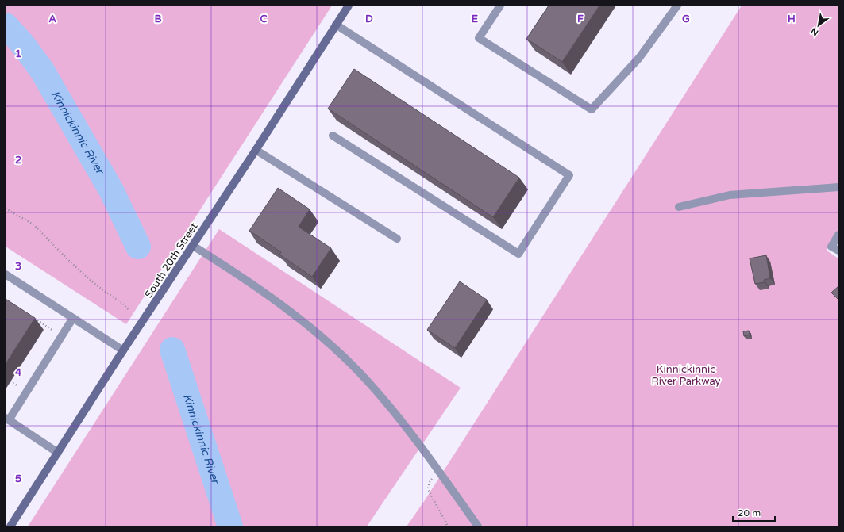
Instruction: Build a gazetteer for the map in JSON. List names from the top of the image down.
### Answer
{
  "streets": {
    "street": ["South 20th Street"]
  },
  "water": ["Kinnickinnic River"],
  "parks": ["Kinnickinnic River Parkway"],
  "scale_bar": "20 m",
  "north": "bottom left",
  "grid": {
    "columns": [
      "A",
      "B",
      "C",
      "D",
      "E",
      "F",
      "G",
      "H"
    ],
    "rows": [
      "1",
      "2",
      "3",
      "4",
      "5"
    ]
  }
}
